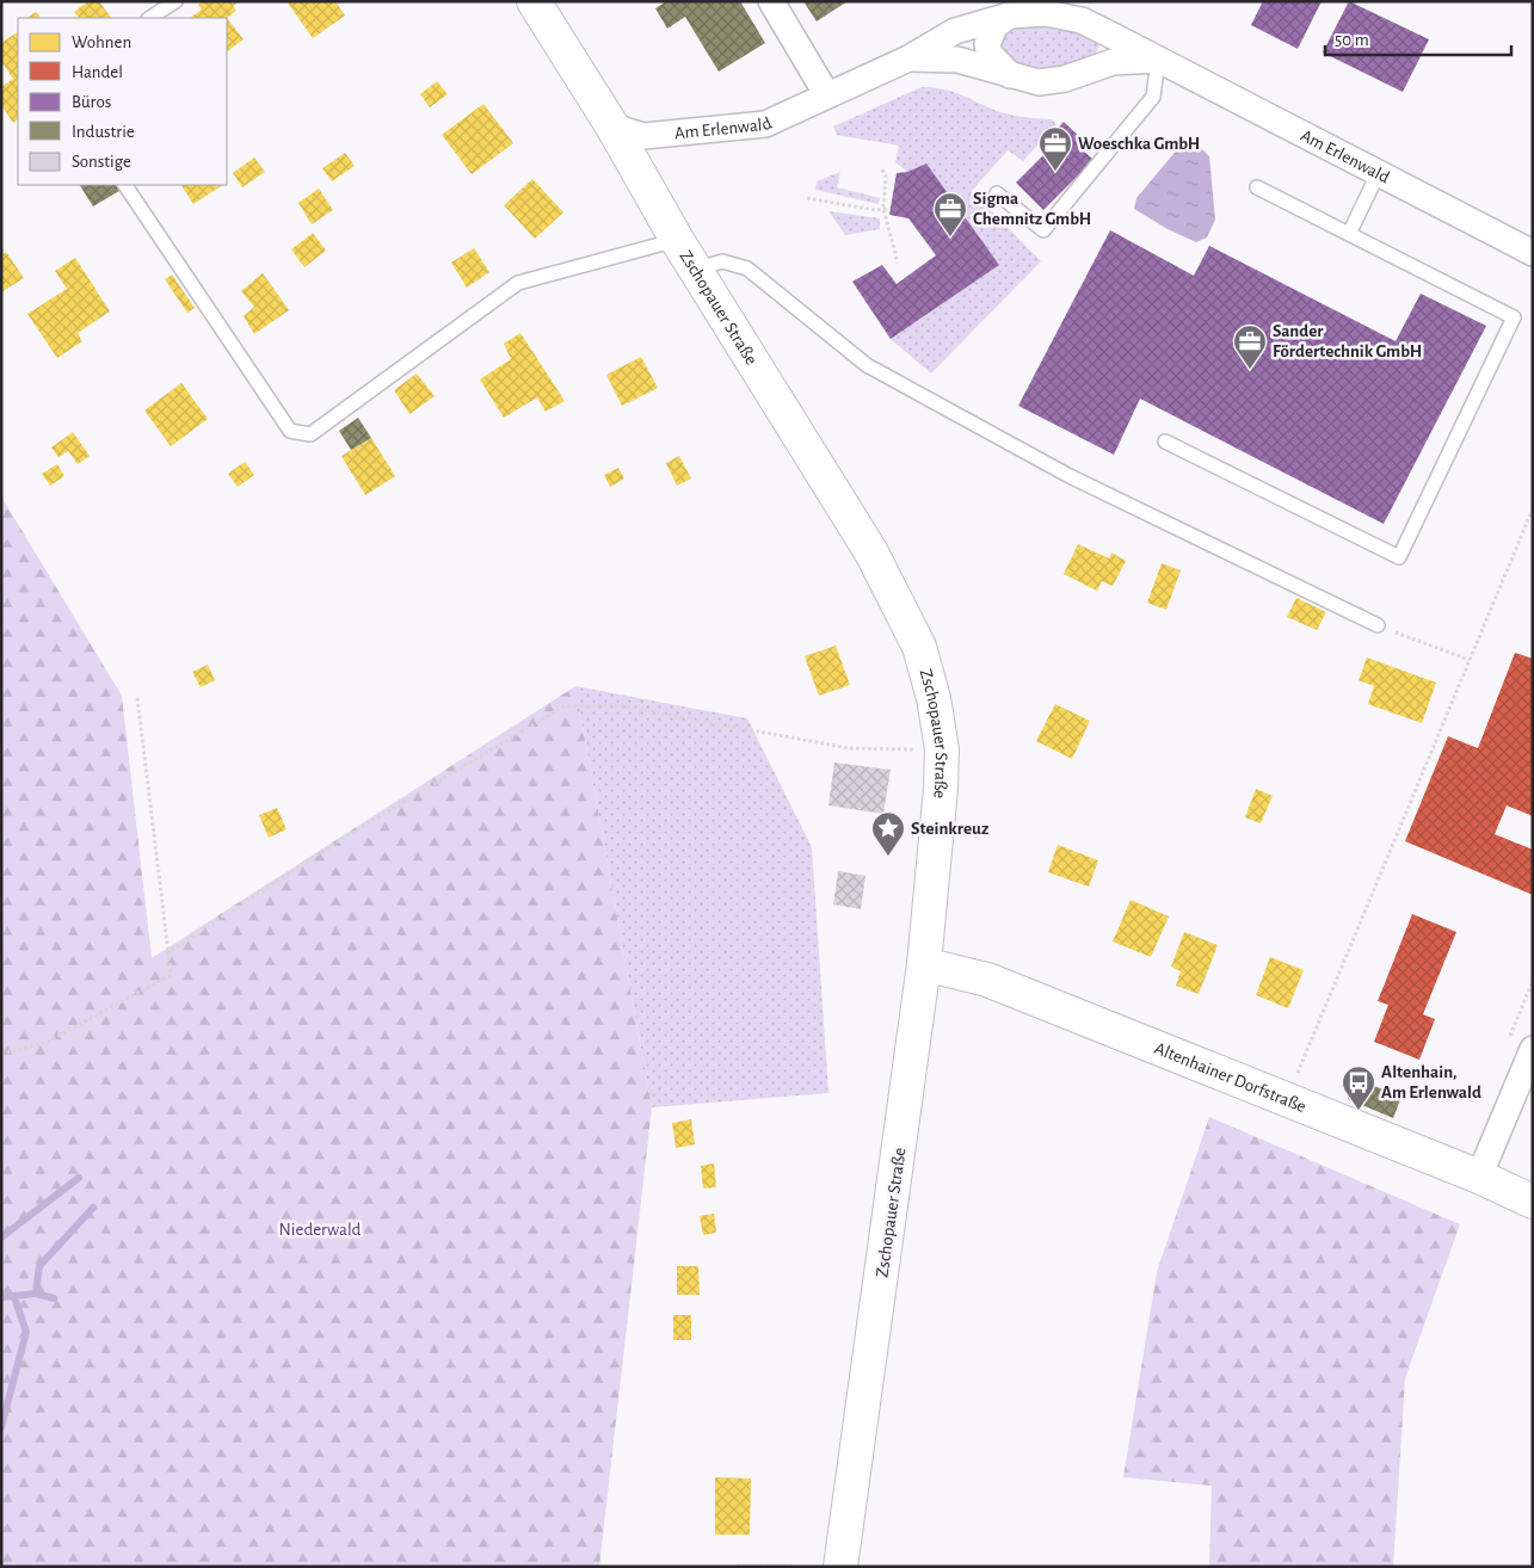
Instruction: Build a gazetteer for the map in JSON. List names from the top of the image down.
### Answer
{
  "streets": {
    "street": ["Am Erlenwald", "Zschopauer Straße", "Altenhainer Dorfstraße"]
  },
  "crossings": [
    ["Am Erlenwald", "Zschopauer Straße"],
    ["Zschopauer Straße", "Altenhainer Dorfstraße"]
  ],
  "parks": ["Niederwald"],
  "places": {
    "office": ["Woeschka GmbH", "Sigma Chemnitz GmbH", "Sander Fördertechnik GmbH"],
    "place": ["Steinkreuz"],
    "bus stop": ["Altenhain, Am Erlenwald"]
  },
  "legend": [
    "Wohnen",
    "Handel",
    "Büros",
    "Industrie",
    "Sonstige"
  ],
  "scale_bar": "50 m"
}
